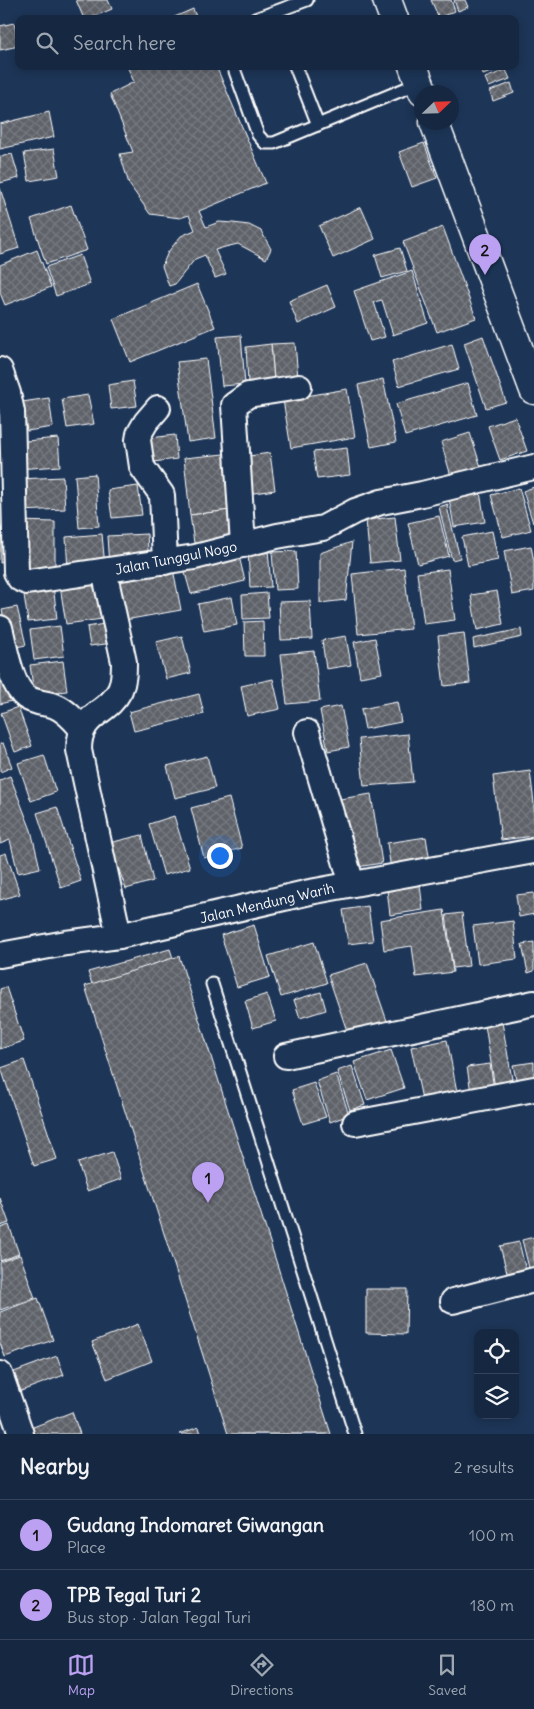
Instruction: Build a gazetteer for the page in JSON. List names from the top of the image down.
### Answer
{
  "streets": {
    "street": ["Jalan Tunggul Nogo", "Jalan Mendung Warih"]
  },
  "north": "top right",
  "page": {
    "search": "Search here",
    "pins": ["2", "1"],
    "heading": ["Nearby", "2 results"],
    "list": [
      {
        "mark": "1",
        "name": "Gudang Indomaret Giwangan",
        "note": "Place",
        "value": "100 m"
      },
      {
        "mark": "2",
        "name": "TPB Tegal Turi 2",
        "note": "Bus stop · Jalan Tegal Turi",
        "value": "180 m"
      }
    ],
    "nav": ["Map", "Directions", "Saved"]
  }
}
